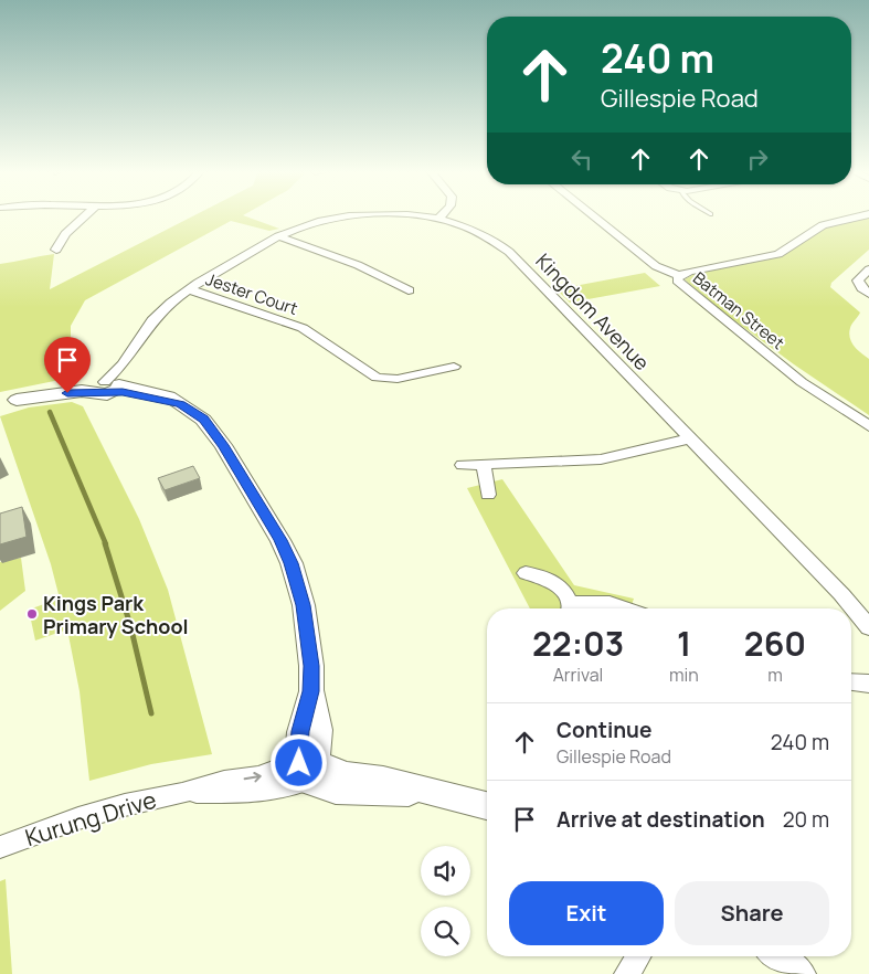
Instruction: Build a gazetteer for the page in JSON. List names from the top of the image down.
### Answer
{
  "streets": {
    "street": [
      "Jester Court",
      "Batman Street",
      "Kingdom Avenue",
      "Kurung Drive"
    ]
  },
  "crossings": [
    ["Jester Court", "Kingdom Avenue"]
  ],
  "places": ["Kings Park Primary School"],
  "page": {
    "turn": ["240 m", "Gillespie Road"],
    "eta": [
      "22:03",
      "Arrival",
      "1",
      "min",
      "260",
      "m"
    ],
    "list": [
      {
        "name": "Continue",
        "note": "Gillespie Road",
        "value": "240 m"
      },
      {
        "name": "Arrive at destination",
        "value": "20 m"
      }
    ],
    "buttons": ["Exit", "Share"]
  }
}
